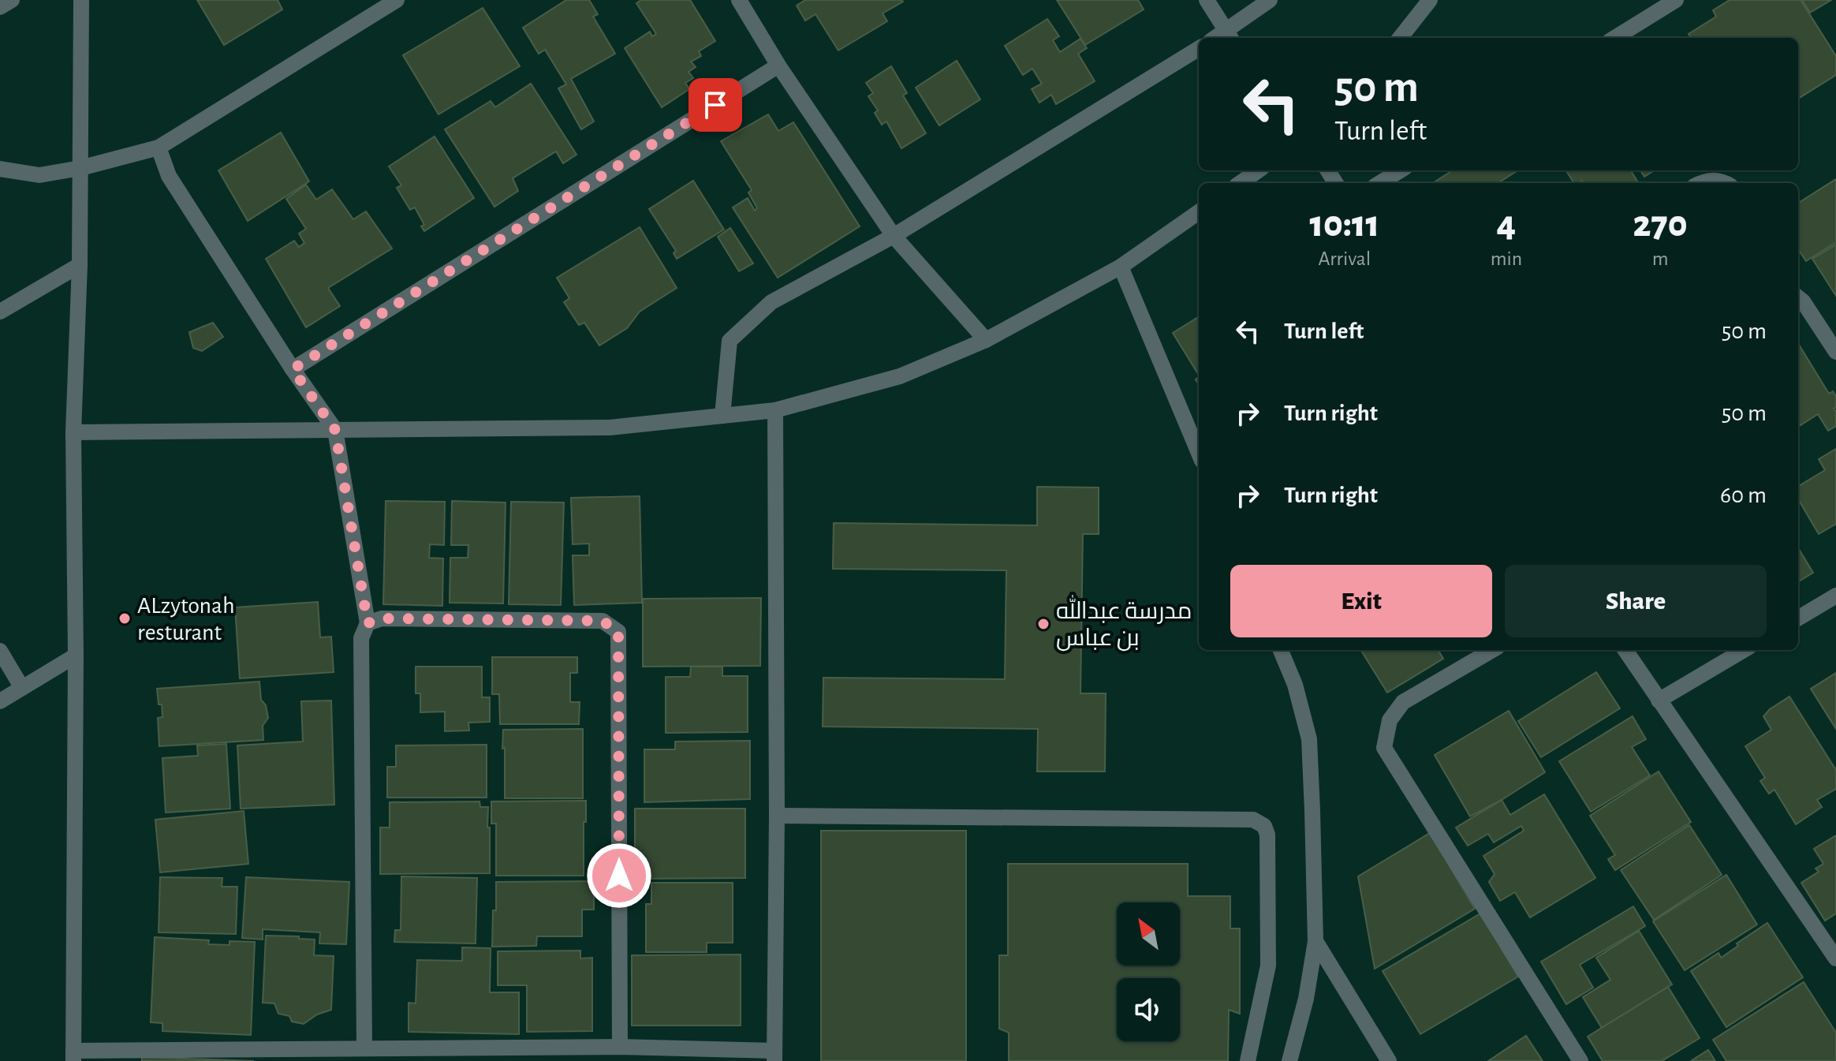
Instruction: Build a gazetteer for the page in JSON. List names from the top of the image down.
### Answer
{
  "places": ["ALzytonah resturant", "مدرسة عبدالله بن عباس"],
  "north": "top left",
  "page": {
    "turn": ["50 m", "Turn left"],
    "eta": [
      "10:11",
      "Arrival",
      "4",
      "min",
      "270",
      "m"
    ],
    "list": [
      {
        "name": "Turn left",
        "value": "50 m"
      },
      {
        "name": "Turn right",
        "value": "50 m"
      },
      {
        "name": "Turn right",
        "value": "60 m"
      }
    ],
    "buttons": ["Exit", "Share"]
  }
}
